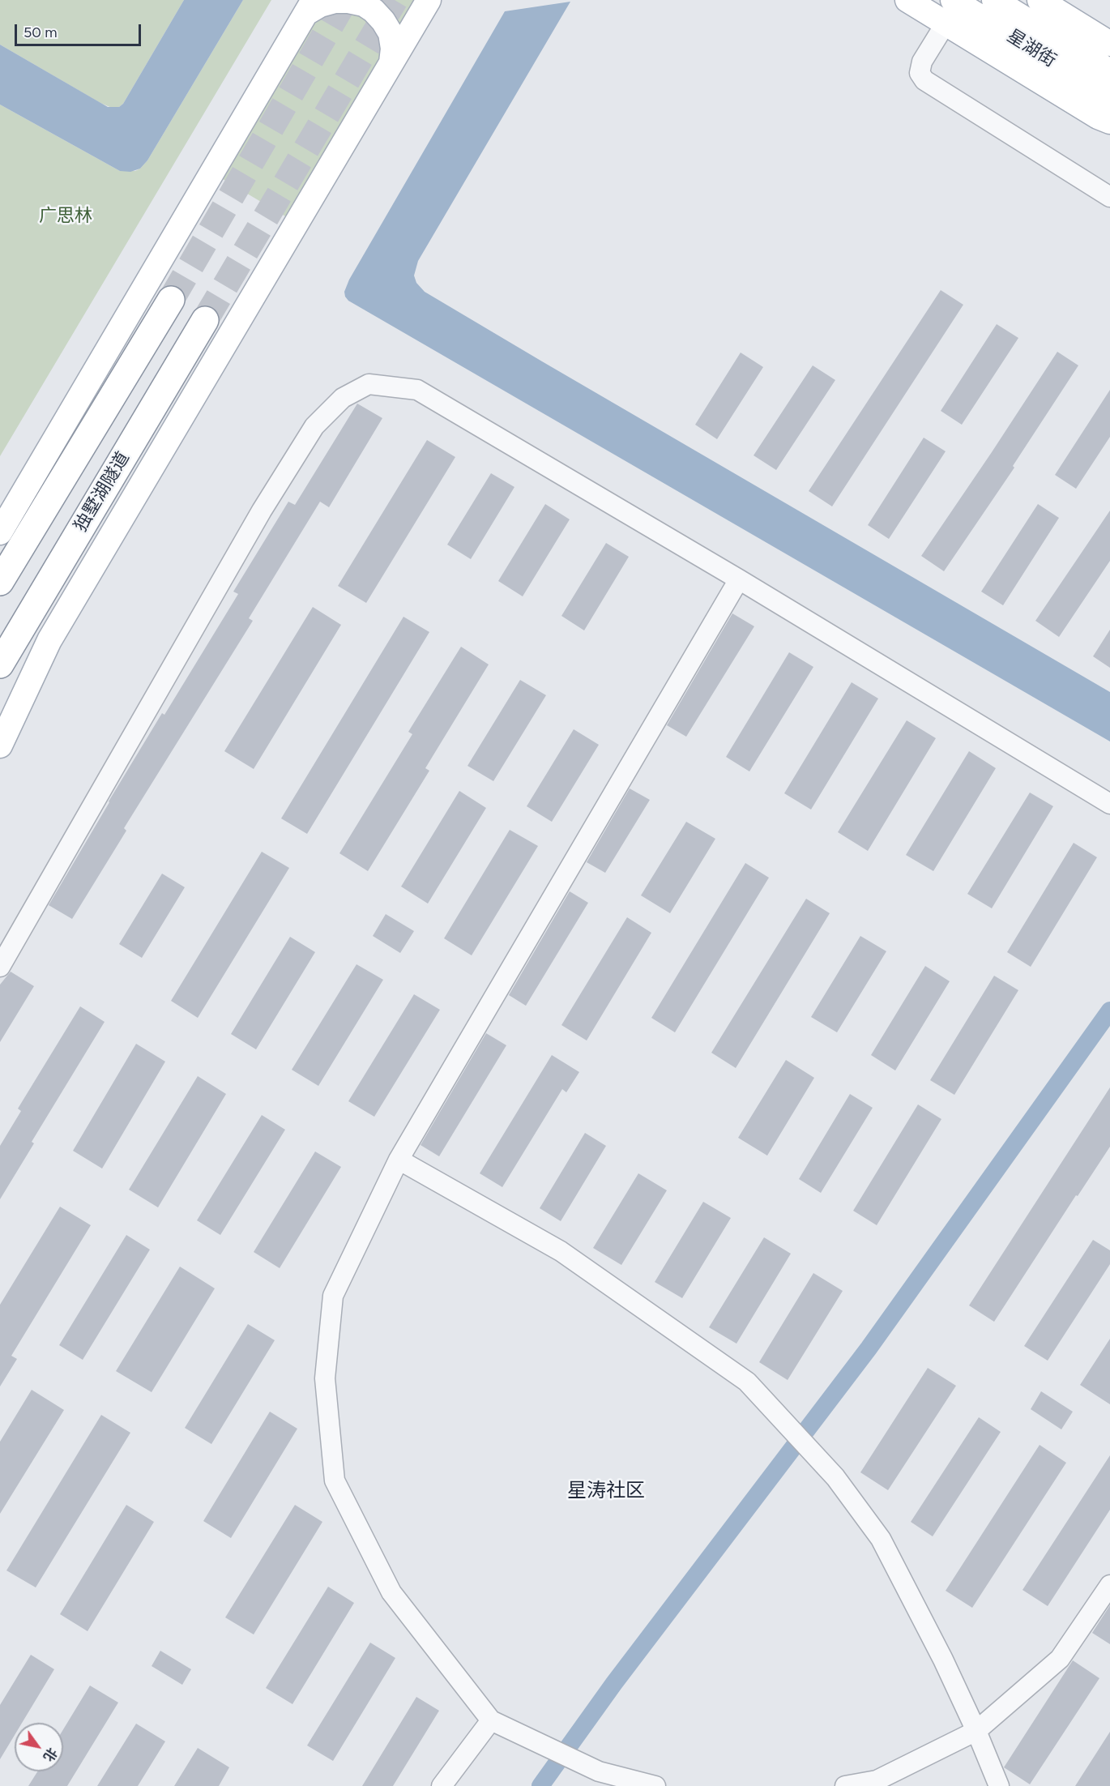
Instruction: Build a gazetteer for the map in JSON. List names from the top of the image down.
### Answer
{
  "streets": {
    "highway": ["独墅湖隧道"],
    "main road": ["星湖街"]
  },
  "districts": ["星涛社区"],
  "parks": ["广思林"],
  "scale_bar": "50 m",
  "north": "bottom right"
}
